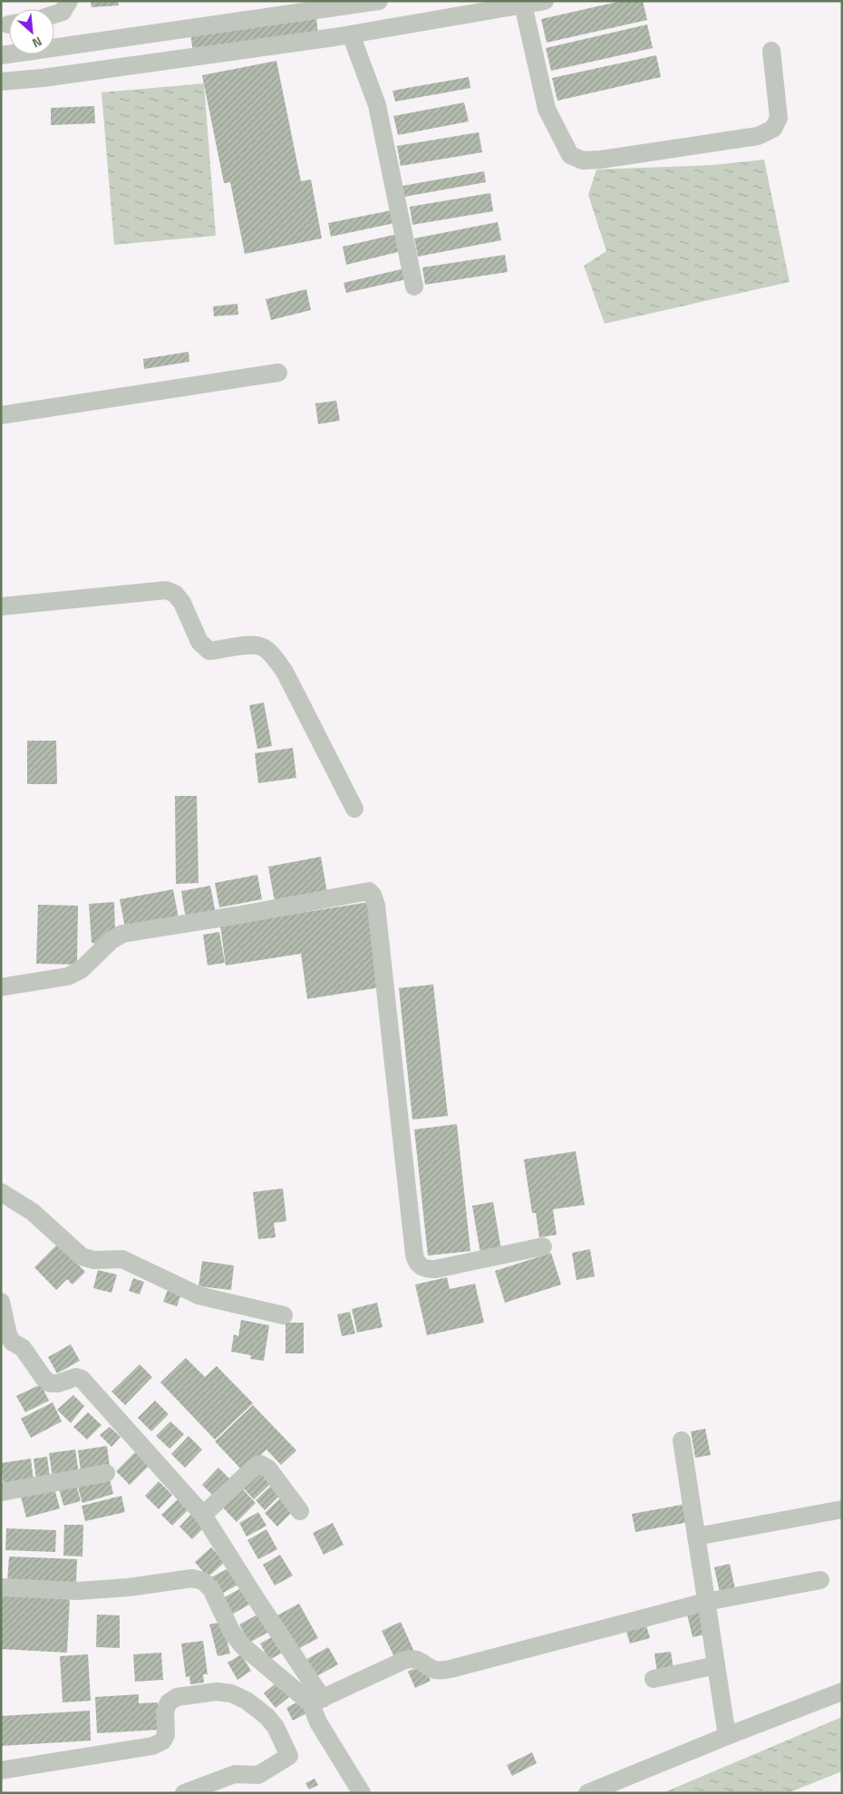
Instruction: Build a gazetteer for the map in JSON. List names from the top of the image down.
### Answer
{
  "north": "bottom right"
}
